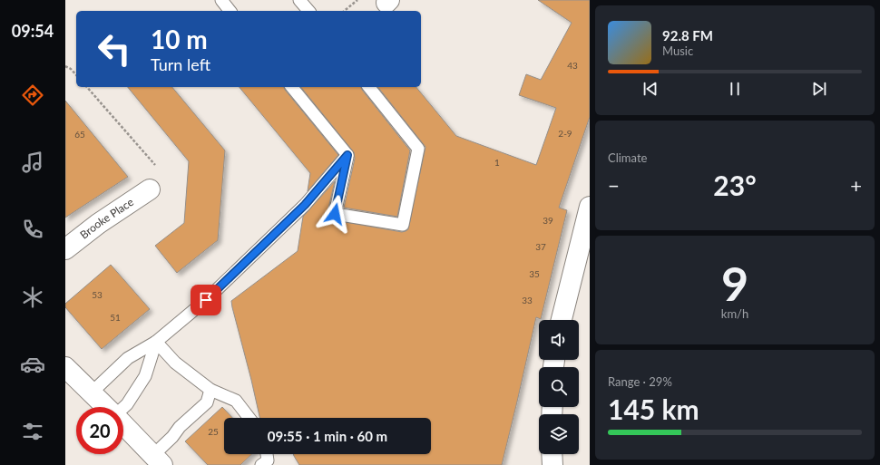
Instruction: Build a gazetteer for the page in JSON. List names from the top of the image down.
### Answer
{
  "streets": {
    "street": ["Brooke Place"]
  },
  "house_numbers": [
    "43",
    "2-9",
    "65",
    "1",
    "39",
    "37",
    "35",
    "53",
    "33",
    "51",
    "25"
  ],
  "page": {
    "tabs": "09:54",
    "turn": ["10 m", "Turn left"],
    "song": ["92.8 FM", "Music"],
    "tile": [
      "Climate",
      ["9", "km/h"],
      ["Range · 29%", "145 km"]
    ],
    "heat": ["−", "23°", "+"],
    "limit": "20",
    "trip": "09:55 · 1 min · 60 m"
  }
}
